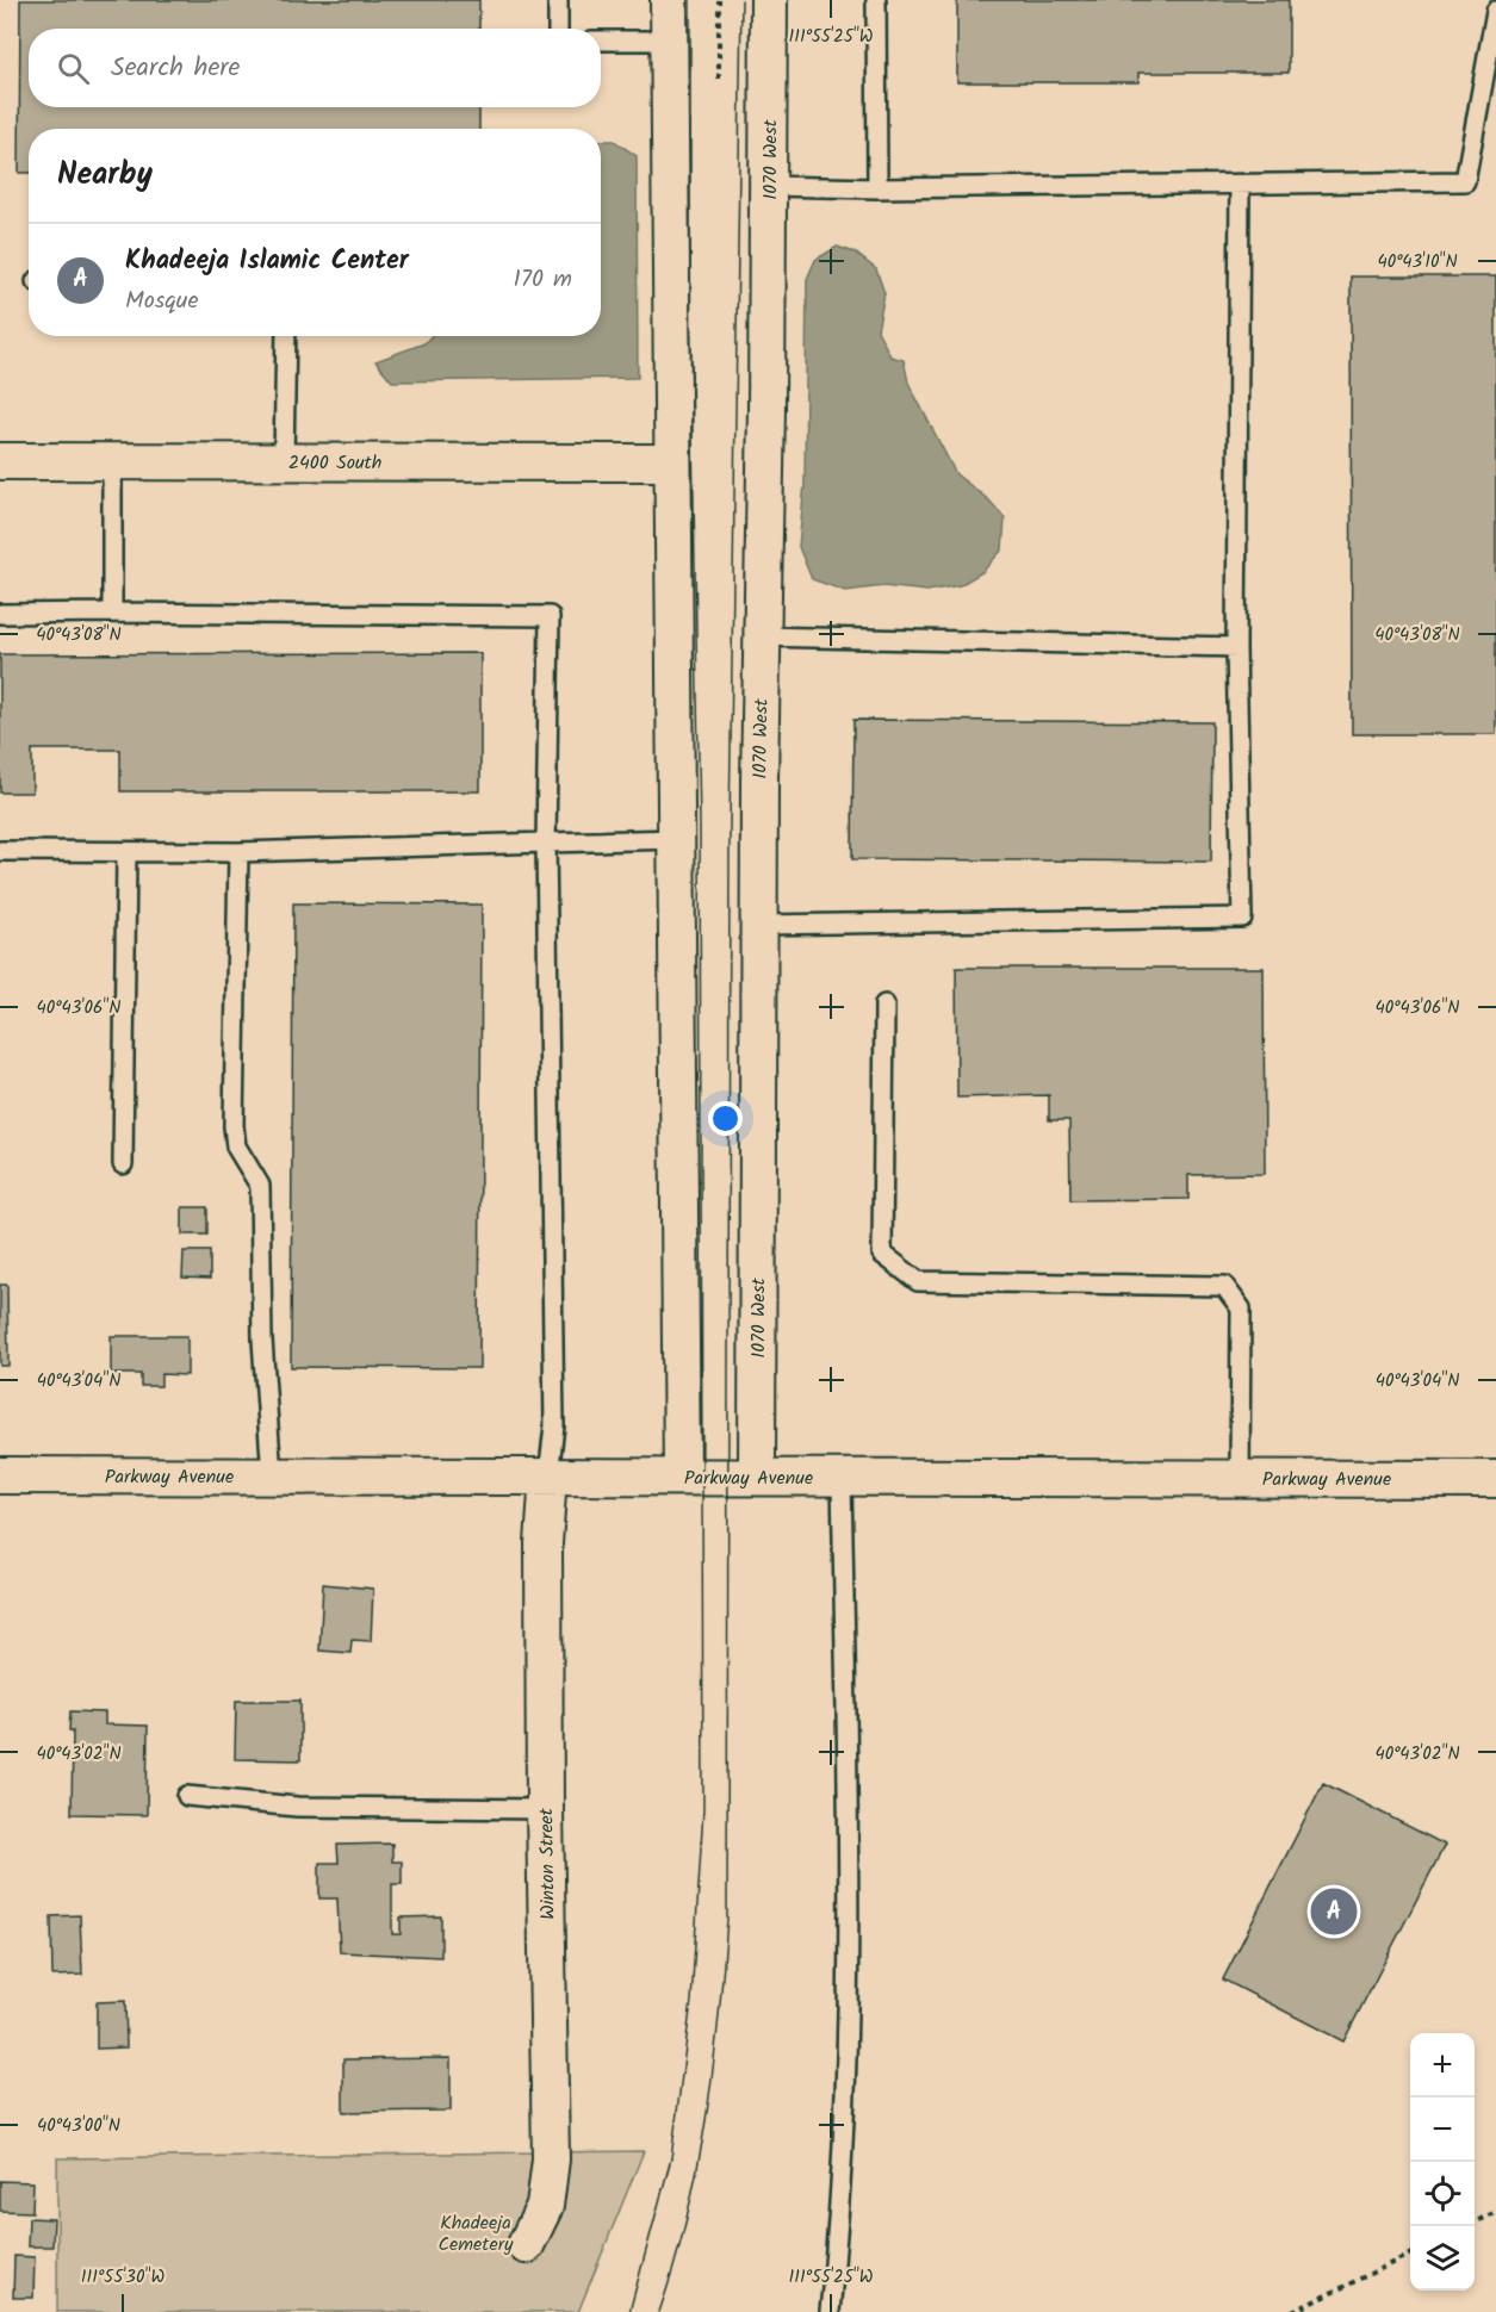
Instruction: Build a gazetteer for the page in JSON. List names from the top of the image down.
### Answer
{
  "streets": {
    "street": [
      "1070 West",
      "2400 South",
      "Parkway Avenue",
      "Winton Street"
    ]
  },
  "crossings": [
    ["1070 West", "Parkway Avenue"],
    ["Parkway Avenue", "Winton Street"]
  ],
  "parks": ["Khadeeja Cemetery"],
  "page": {
    "search": "Search here",
    "heading": "Nearby",
    "list": [
      {
        "mark": "A",
        "name": "Khadeeja Islamic Center",
        "note": "Mosque",
        "value": "170 m"
      }
    ],
    "pins": "A",
    "map_buttons": ["+", "−"]
  },
  "coordinates": [
    "111°55'25\"W",
    "40°43'10\"N",
    "40°43'08\"N",
    "40°43'06\"N",
    "40°43'04\"N",
    "40°43'02\"N",
    "40°43'00\"N",
    "111°55'30\"W"
  ]
}
